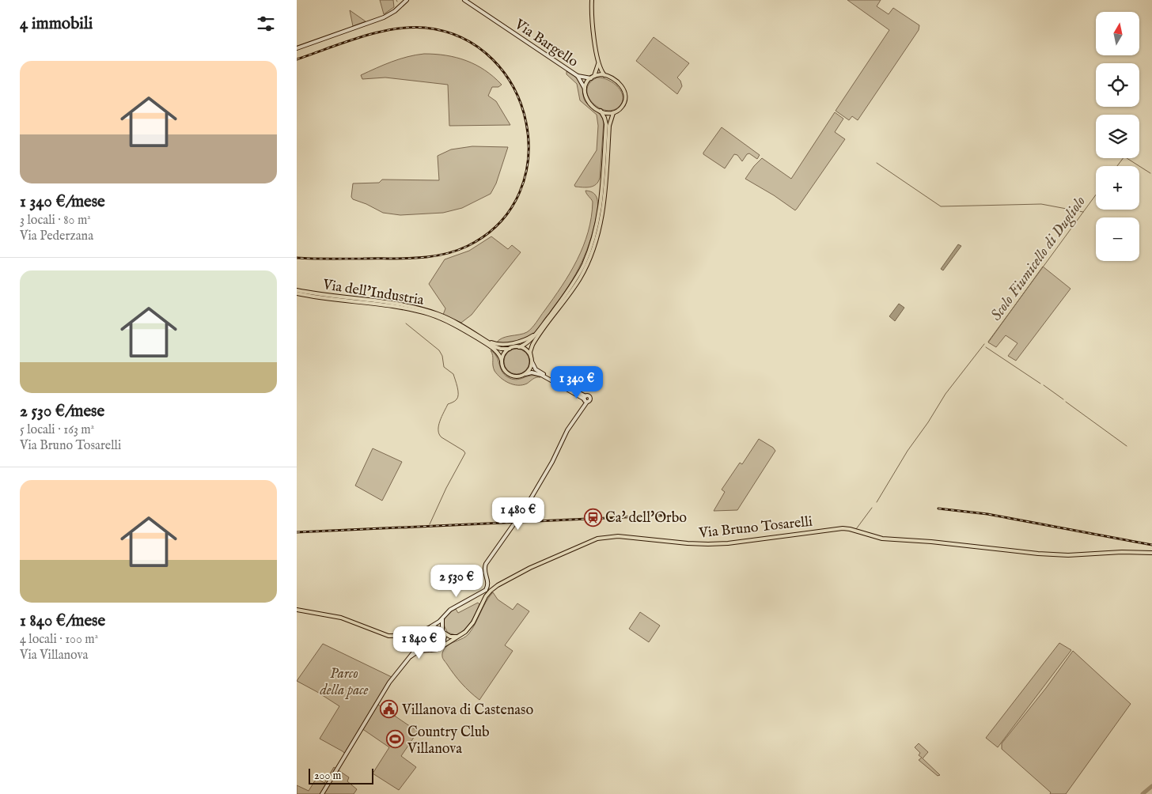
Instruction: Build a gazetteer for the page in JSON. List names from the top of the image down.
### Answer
{
  "streets": {
    "main road": ["Via Bargello", "Via dell'Industria", "Via Bruno Tosarelli"]
  },
  "water": ["Scolo Fiumicello di Dugliolo"],
  "parks": ["Parco della pace"],
  "places": {
    "station": ["Ca' dell'Orbo"],
    "public building": ["Villanova di Castenaso"],
    "sports": ["Country Club Villanova"]
  },
  "scale_bar": "200 m",
  "north": "top",
  "page": {
    "heading": "4 immobili",
    "map_buttons": ["+", "−"],
    "list": [
      {
        "name": "1 340 €/mese",
        "note": "3 locali · 80 m² · Via Pederzana"
      },
      {
        "name": "2 530 €/mese",
        "note": "5 locali · 163 m² · Via Bruno Tosarelli"
      },
      {
        "name": "1 840 €/mese",
        "note": "4 locali · 100 m² · Via Villanova"
      }
    ],
    "price": [
      "1 340 €",
      "1 480 €",
      "2 530 €",
      "1 840 €"
    ],
    "scale": "200 m"
  }
}
